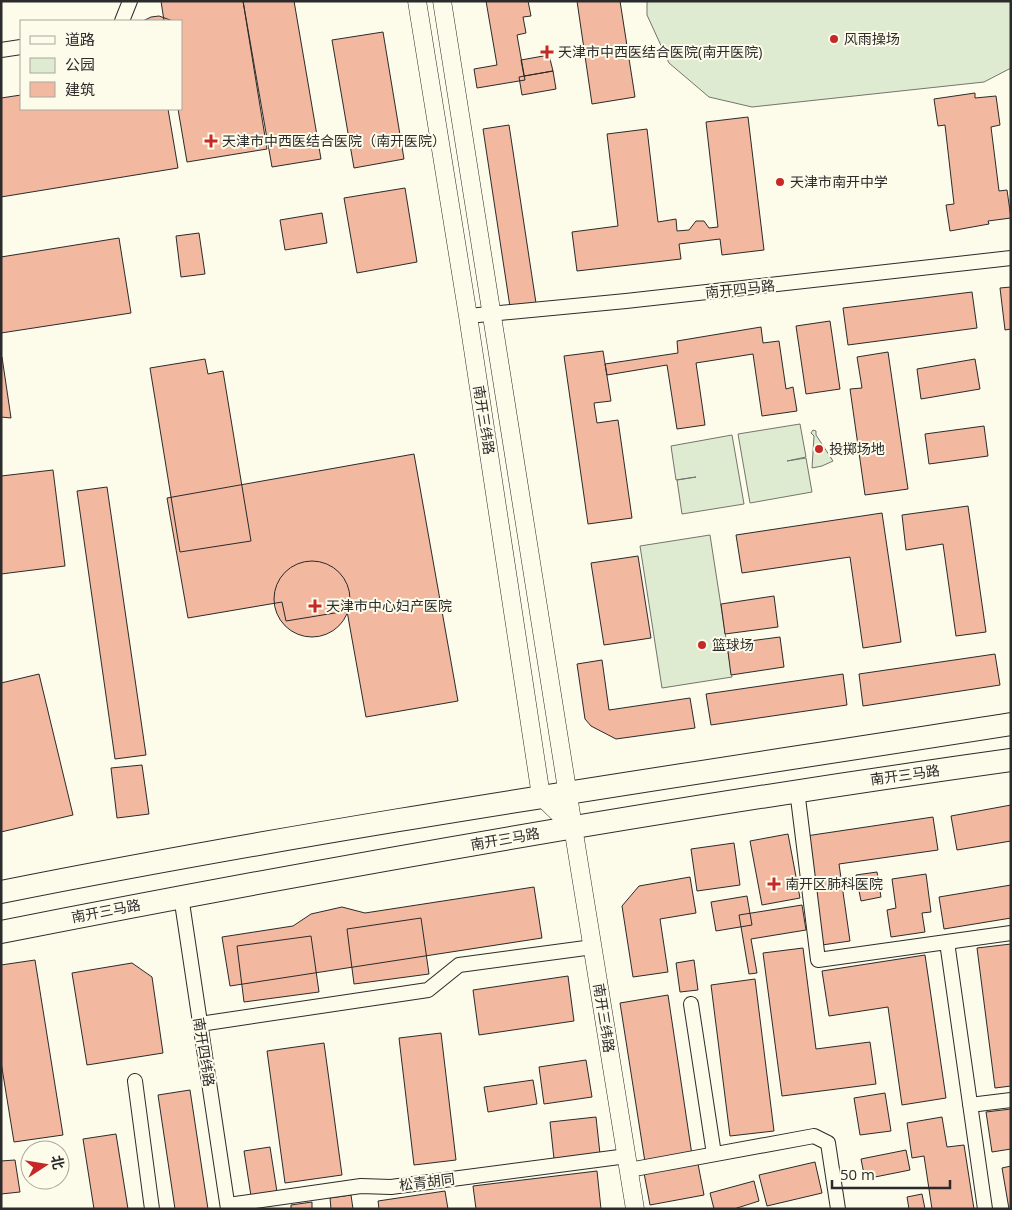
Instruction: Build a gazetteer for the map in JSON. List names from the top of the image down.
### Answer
{
  "streets": {
    "main road": ["南开三马路"],
    "street": [
      "南开四马路",
      "南开三纬路",
      "南开四纬路",
      "松青胡同"
    ]
  },
  "crossings": [
    ["南开四马路", "南开三纬路"],
    ["南开三纬路", "南开三马路"],
    ["南开三纬路", "松青胡同"],
    ["南开三马路", "南开四纬路"],
    ["南开四纬路", "松青胡同"]
  ],
  "places": {
    "other": [
      "风雨操场",
      "天津市南开中学",
      "投掷场地",
      "篮球场"
    ],
    "health": [
      "天津市中西医结合医院(南开医院)",
      "天津市中西医结合医院（南开医院）",
      "天津市中心妇产医院",
      "南开区肺科医院"
    ]
  },
  "legend": ["道路", "公园", "建筑"],
  "scale_bar": "50 m",
  "north": "right"
}
